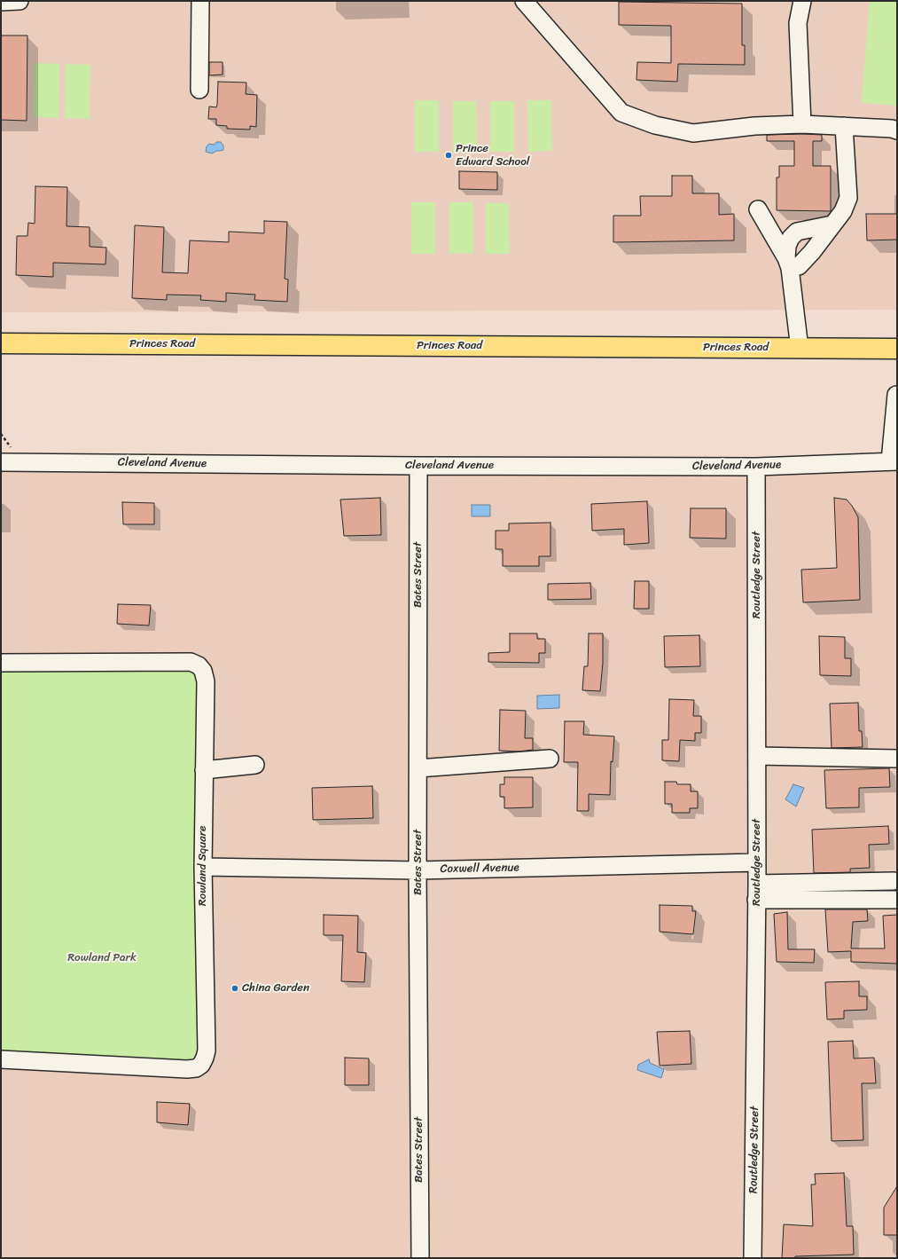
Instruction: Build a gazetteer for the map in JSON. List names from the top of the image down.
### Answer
{
  "streets": {
    "main road": ["Princes Road"],
    "street": [
      "Cleveland Avenue",
      "Bates Street",
      "Routledge Street",
      "Rowland Square",
      "Coxwell Avenue"
    ]
  },
  "crossings": [
    ["Cleveland Avenue", "Bates Street"],
    ["Cleveland Avenue", "Routledge Street"],
    ["Bates Street", "Coxwell Avenue"],
    ["Routledge Street", "Coxwell Avenue"],
    ["Rowland Square", "Coxwell Avenue"]
  ],
  "parks": ["Rowland Park"],
  "places": ["Prince Edward School", "China Garden"]
}
